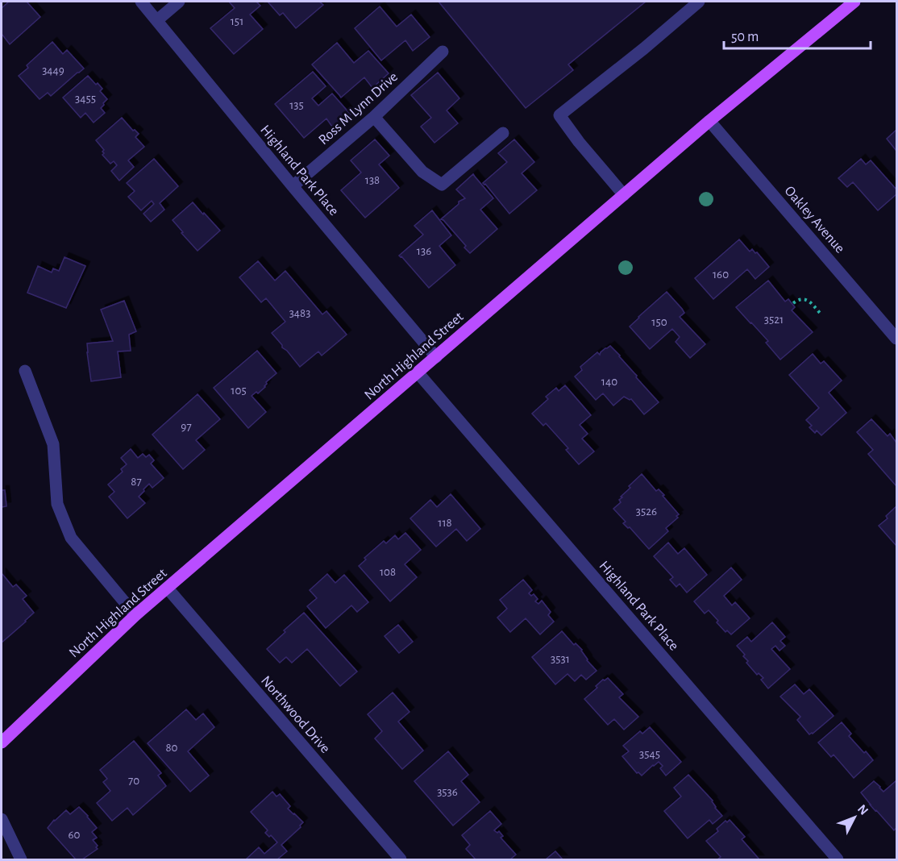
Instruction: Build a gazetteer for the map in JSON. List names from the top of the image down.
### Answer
{
  "streets": {
    "main road": ["North Highland Street"],
    "street": [
      "Ross M Lynn Drive",
      "Highland Park Place",
      "Oakley Avenue",
      "Northwood Drive"
    ]
  },
  "crossings": [
    ["Ross M Lynn Drive", "Highland Park Place"],
    ["Highland Park Place", "North Highland Street"],
    ["Oakley Avenue", "North Highland Street"],
    ["North Highland Street", "Northwood Drive"]
  ],
  "house_numbers": [
    "151",
    "3449",
    "3455",
    "135",
    "138",
    "136",
    "160",
    "3483",
    "3521",
    "150",
    "140",
    "105",
    "97",
    "87",
    "3526",
    "118",
    "108",
    "3531",
    "80",
    "3545",
    "70",
    "3536",
    "60"
  ],
  "scale_bar": "50 m",
  "north": "top right"
}
